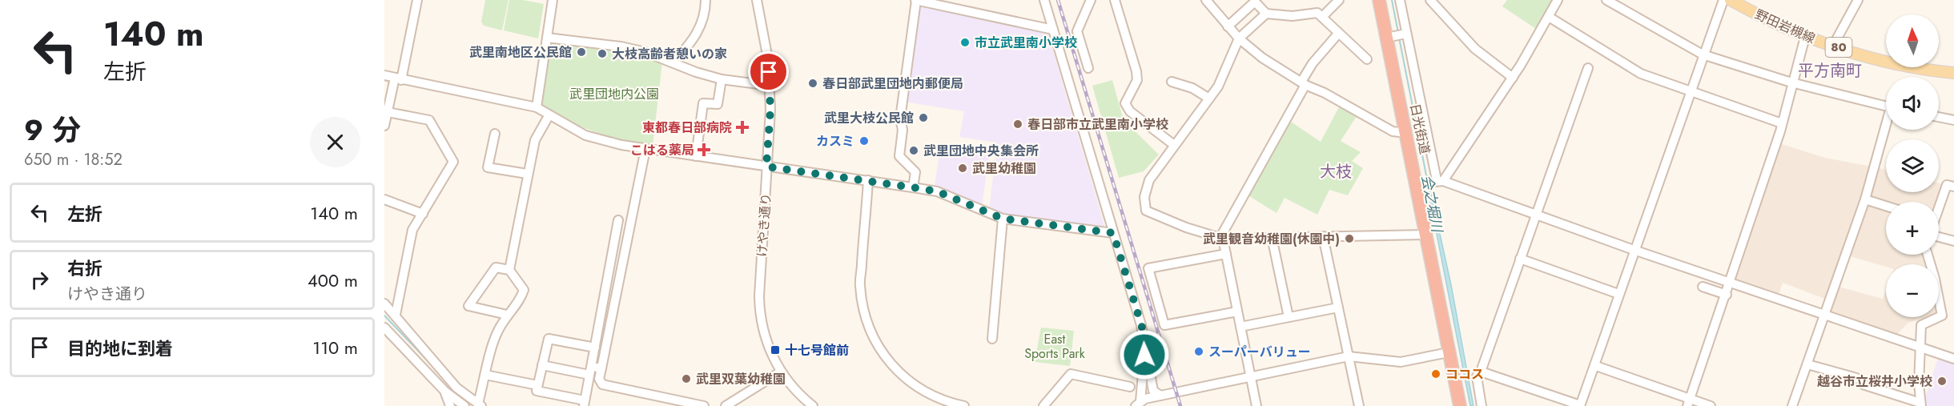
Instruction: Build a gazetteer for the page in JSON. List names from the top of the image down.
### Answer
{
  "streets": {
    "highway": ["日光街道"],
    "main road": ["野田岩槻線", "80"],
    "street": ["けやき通り"]
  },
  "districts": ["平方南町", "大枝"],
  "water": ["会之堀川"],
  "parks": ["武里団地内公園", "East Sports Park"],
  "places": {
    "other": [
      "市立武里南小学校",
      "武里南地区公民館",
      "大枝高齢者憩いの家",
      "春日部武里団地内郵便局",
      "武里大枝公民館",
      "春日部市立武里南小学校",
      "カスミ",
      "武里団地中央集会所",
      "武里幼稚園",
      "武里観音幼稚園(休園中)",
      "スーパーバリュー",
      "ココス",
      "武里双葉幼稚園",
      "越谷市立桜井小学校"
    ],
    "health": ["東都春日部病院", "こはる薬局"],
    "transit": ["十七号館前"]
  },
  "north": "top",
  "page": {
    "turn": ["140 m", "左折"],
    "map_buttons": ["+", "−"],
    "heading": ["9 分", "650 m · 18:52"],
    "list": [
      {
        "name": "左折",
        "value": "140 m"
      },
      {
        "name": "右折",
        "note": "けやき通り",
        "value": "400 m"
      },
      {
        "name": "目的地に到着",
        "value": "110 m"
      }
    ]
  }
}
